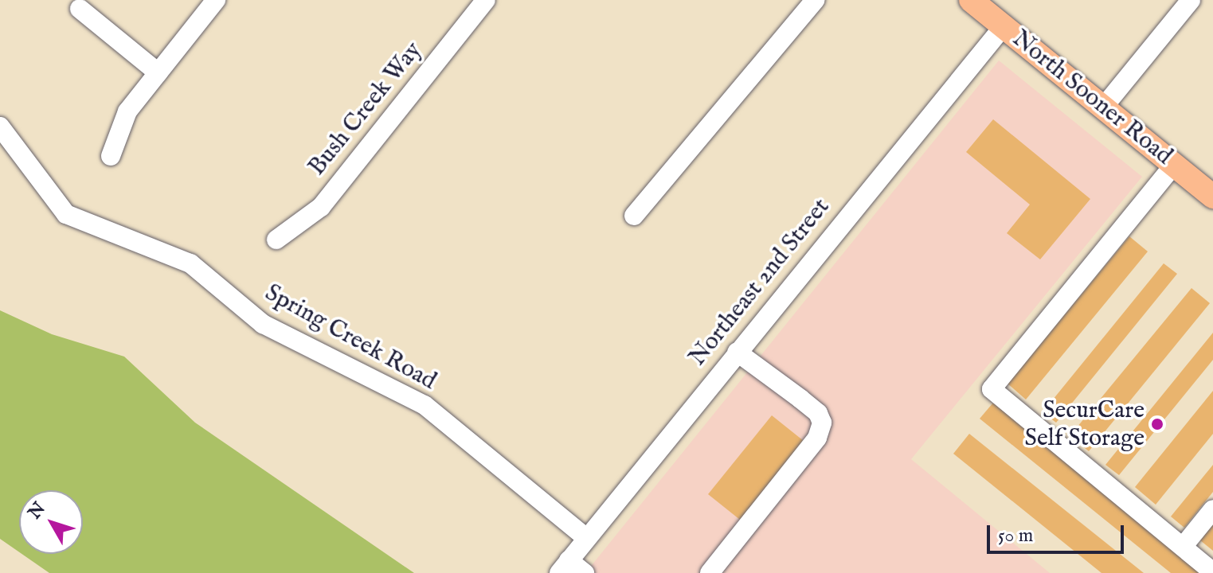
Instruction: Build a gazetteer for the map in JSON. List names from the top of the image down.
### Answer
{
  "streets": {
    "main road": ["North Sooner Road"],
    "street": ["Bush Creek Way", "Northeast 2nd Street", "Spring Creek Road"]
  },
  "crossings": [
    ["North Sooner Road", "Northeast 2nd Street"],
    ["Northeast 2nd Street", "Spring Creek Road"]
  ],
  "places": ["SecurCare Self Storage"],
  "scale_bar": "50 m",
  "north": "top left"
}
